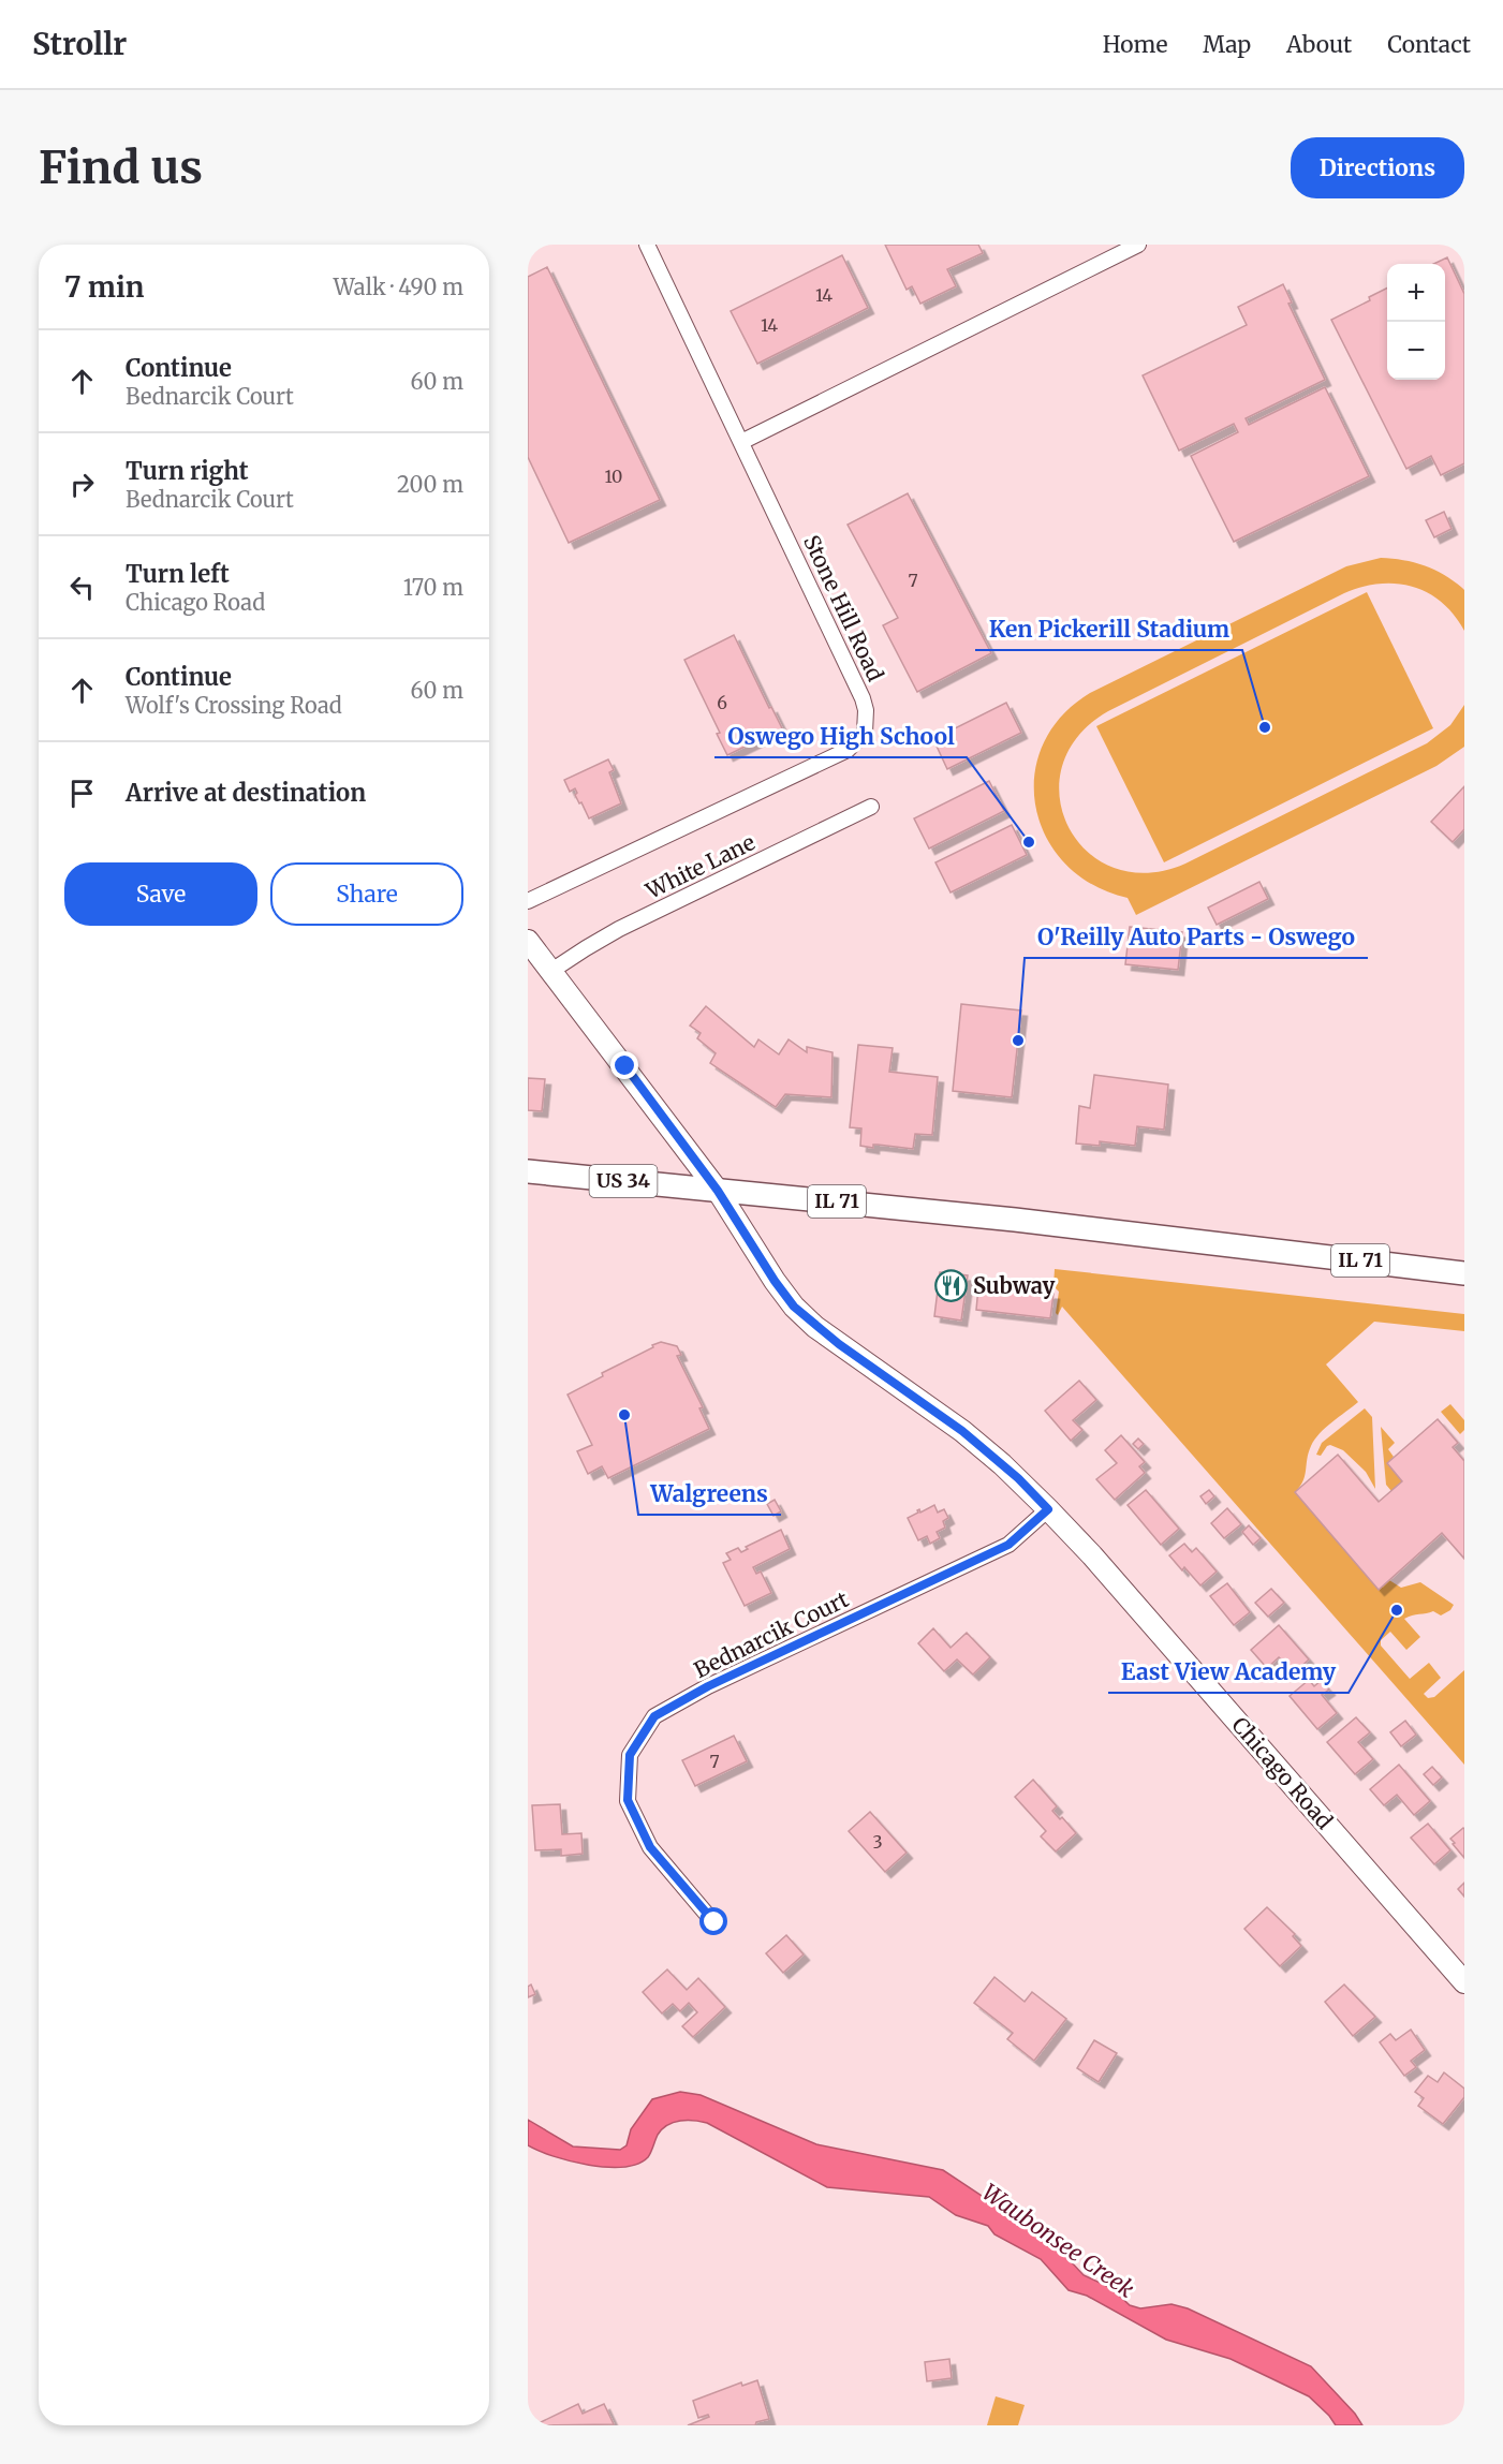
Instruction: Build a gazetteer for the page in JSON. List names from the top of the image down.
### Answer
{
  "streets": {
    "main road": ["US 34", "IL 71", "Chicago Road"],
    "street": ["Stone Hill Road", "White Lane", "Bednarcik Court"]
  },
  "crossings": [
    ["White Lane", "Chicago Road"],
    ["US 34", "IL 71"],
    ["US 34", "Chicago Road"],
    ["IL 71", "Chicago Road"],
    ["Bednarcik Court", "Chicago Road"]
  ],
  "water": ["Waubonsee Creek"],
  "places": {
    "other": [
      "Ken Pickerill Stadium",
      "Oswego High School",
      "O'Reilly Auto Parts - Oswego",
      "Walgreens",
      "East View Academy"
    ],
    "restaurant": ["Subway"]
  },
  "house_numbers": [
    "14",
    "14",
    "10",
    "7",
    "6",
    "7",
    "3"
  ],
  "page": {
    "header": "Strollr",
    "nav": [
      "Home",
      "Map",
      "About",
      "Contact"
    ],
    "buttons": [
      "Directions",
      ["Save", "Share"]
    ],
    "title": "Find us",
    "heading": ["7 min", "Walk · 490 m"],
    "map_buttons": ["+", "−"],
    "list": [
      ["Continue", "Bednarcik Court", "60 m"],
      ["Turn right", "Bednarcik Court", "200 m"],
      ["Turn left", "Chicago Road", "170 m"],
      ["Continue", "Wolf's Crossing Road", "60 m"],
      "Arrive at destination"
    ]
  }
}
